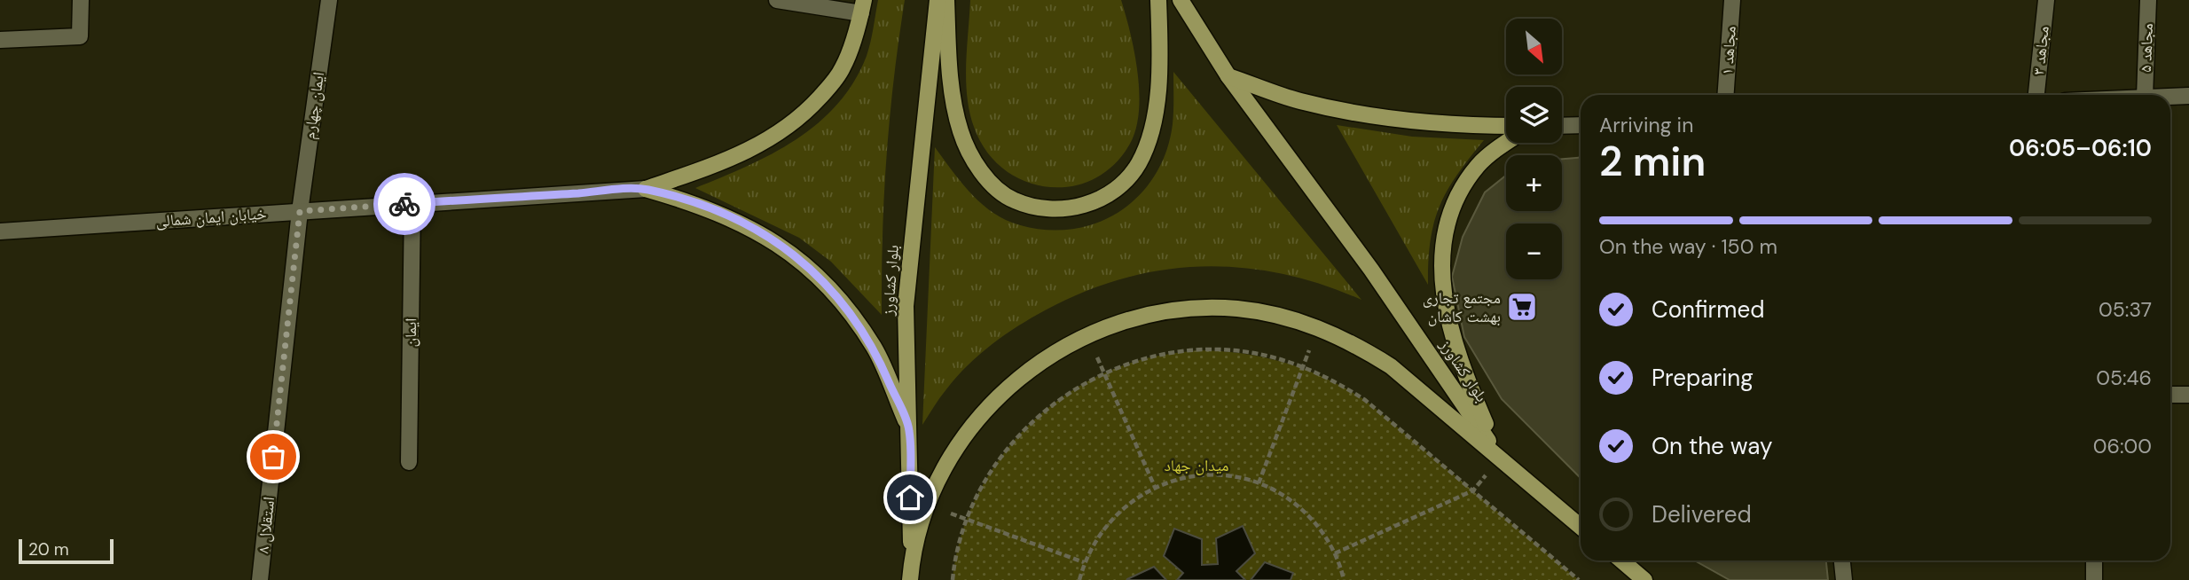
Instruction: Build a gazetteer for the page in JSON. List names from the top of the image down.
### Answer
{
  "streets": {
    "main road": ["بلوار کشاورز"],
    "street": [
      "مجاهد ۵",
      "مجاهد ۱",
      "مجاهد ۳",
      "ایمان چهارم",
      "خیابان ایمان شمالی",
      "ایمان",
      "استقلال ۸"
    ]
  },
  "crossings": [
    ["ایمان چهارم", "خیابان ایمان شمالی"],
    ["ایمان چهارم", "استقلال ۸"],
    ["خیابان ایمان شمالی", "ایمان"],
    ["خیابان ایمان شمالی", "استقلال ۸"]
  ],
  "parks": ["میدان جهاد"],
  "places": {
    "supermarket": ["مجتمع تجاری بهشت کاشان"]
  },
  "scale_bar": "20 m",
  "north": "bottom right",
  "page": {
    "map_buttons": ["+", "−"],
    "heading": ["2 min", "Arriving in", "06:05–06:10"],
    "bar": "On the way · 150 m",
    "list": [
      ["Confirmed", "05:37"],
      ["Preparing", "05:46"],
      ["On the way", "06:00"],
      "Delivered"
    ],
    "scale": "20 m"
  }
}
